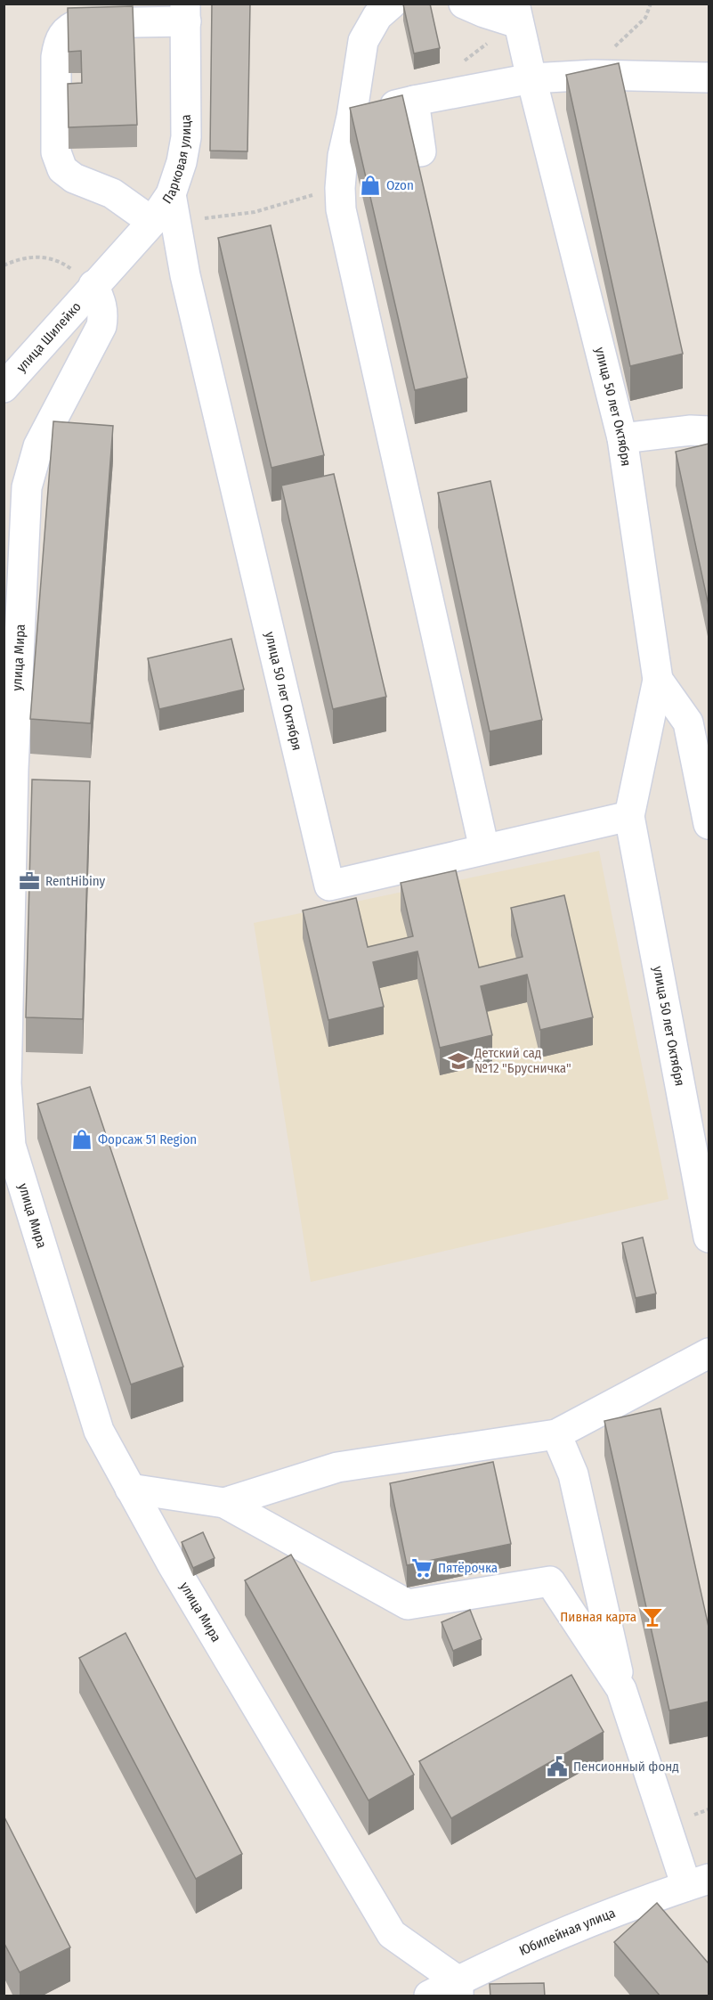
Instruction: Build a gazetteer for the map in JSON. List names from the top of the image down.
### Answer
{
  "streets": {
    "street": [
      "Парковая улица",
      "улица Шилейко",
      "улица 50 лет Октября",
      "улица Мира",
      "Юбилейная улица"
    ]
  },
  "crossings": [
    ["Парковая улица", "улица Шилейко"],
    ["Парковая улица", "улица 50 лет Октября"],
    ["Парковая улица", "улица Мира"],
    ["улица Шилейко", "улица Мира"],
    ["улица Мира", "Юбилейная улица"]
  ],
  "places": {
    "shop": ["Ozon", "Форсаж 51 Region"],
    "office": ["RentHibiny"],
    "school or university": ["Детский сад №12 \"Брусничка\""],
    "supermarket": ["Пятёрочка"],
    "bar": ["Пивная карта"],
    "public building": ["Пенсионный фонд"]
  }
}
